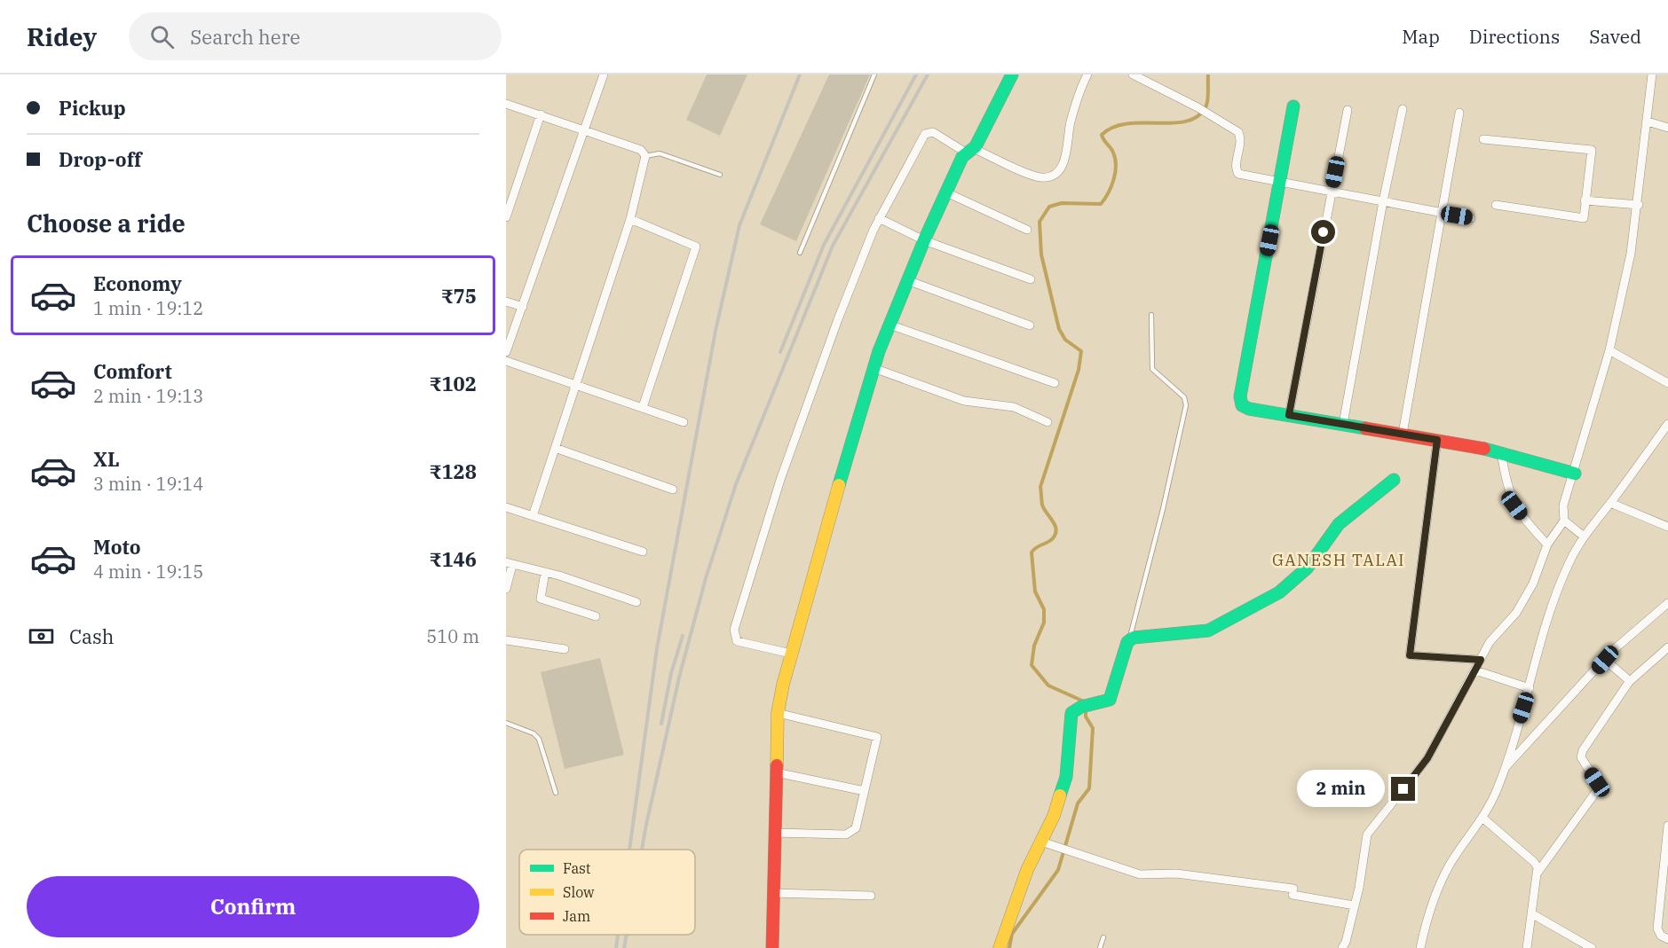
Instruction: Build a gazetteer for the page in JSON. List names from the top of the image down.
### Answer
{
  "districts": ["GANESH TALAI"],
  "legend": ["Fast", "Slow", "Jam"],
  "page": {
    "header": "Ridey",
    "search": "Search here",
    "nav": ["Map", "Directions", "Saved"],
    "banner": ["Pickup", "Drop-off"],
    "heading": "Choose a ride",
    "list": [
      {
        "name": "Economy",
        "note": "1 min · 19:12",
        "value": "₹75"
      },
      {
        "name": "Comfort",
        "note": "2 min · 19:13",
        "value": "₹102"
      },
      {
        "name": "XL",
        "note": "3 min · 19:14",
        "value": "₹128"
      },
      {
        "name": "Moto",
        "note": "4 min · 19:15",
        "value": "₹146"
      }
    ],
    "pay": ["Cash", "510 m"],
    "bubble": "2 min",
    "buttons": "Confirm"
  }
}
